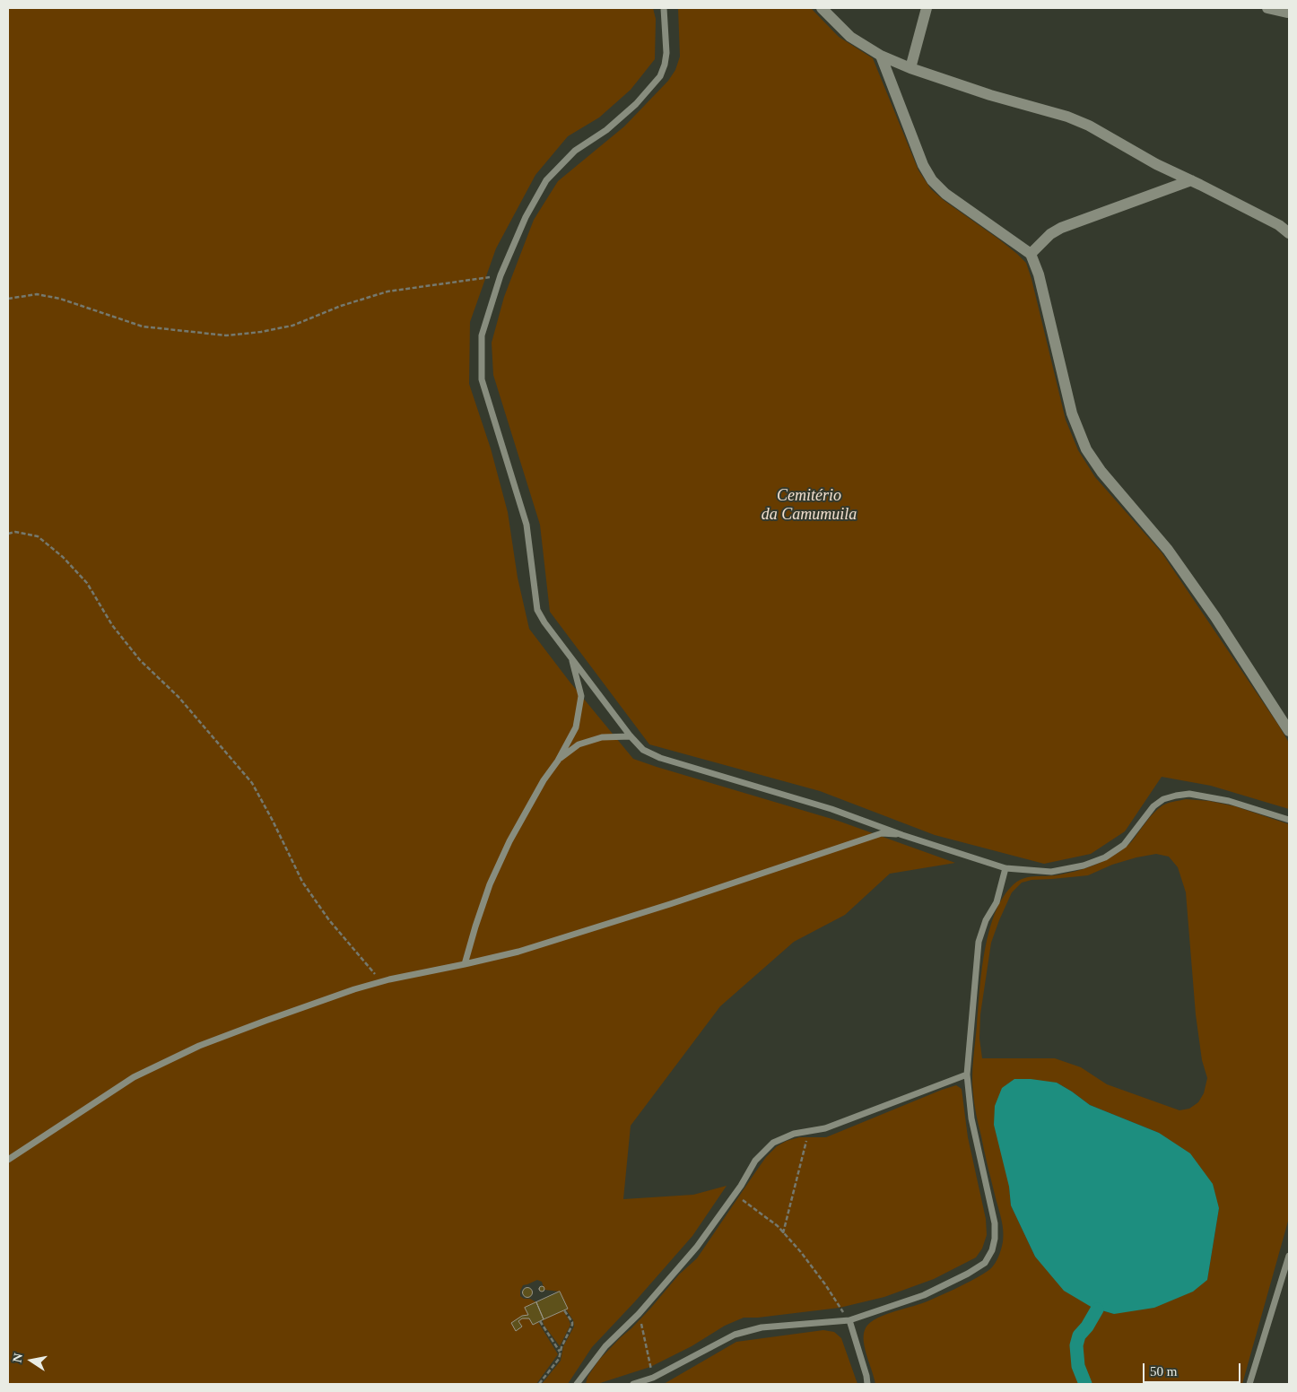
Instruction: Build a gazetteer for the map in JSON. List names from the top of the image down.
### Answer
{
  "parks": ["Cemitério da Camumuila"],
  "scale_bar": "50 m",
  "north": "left"
}
